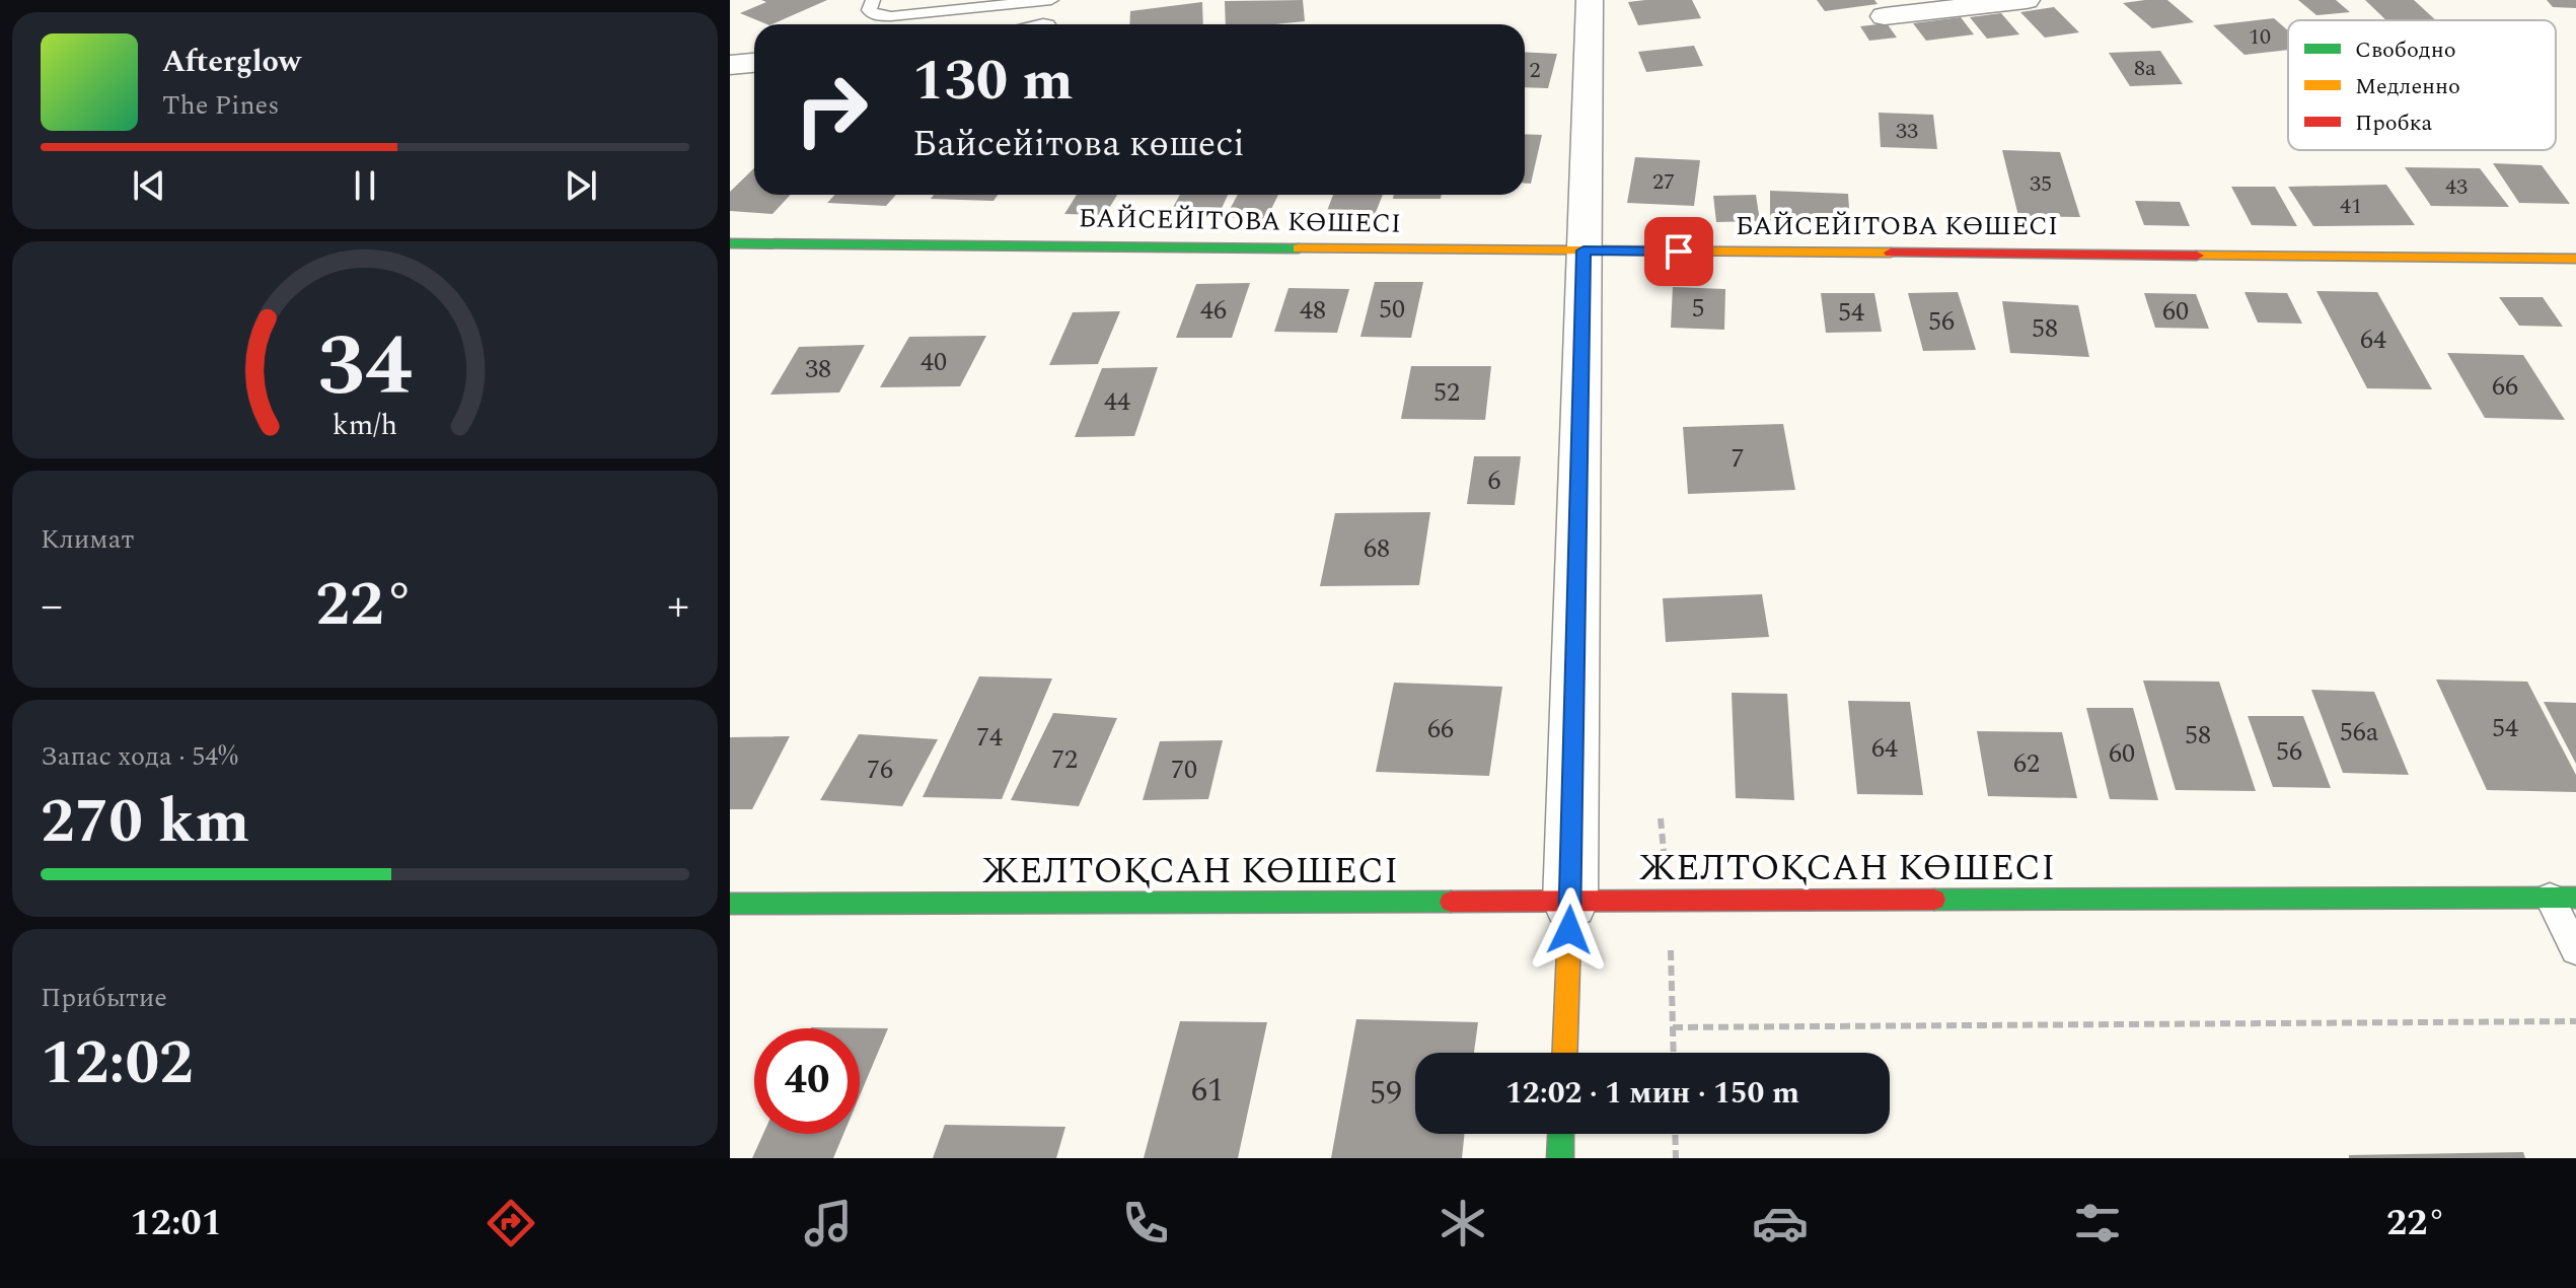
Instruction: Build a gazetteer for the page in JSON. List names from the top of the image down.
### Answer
{
  "streets": {
    "street": ["БАЙСЕЙІТОВА КӨШЕСІ", "ЖЕЛТОҚСАН КӨШЕСІ"]
  },
  "house_numbers": [
    "10",
    "8а",
    "2",
    "33",
    "27",
    "35",
    "43",
    "41",
    "5",
    "50",
    "46",
    "48",
    "60",
    "54",
    "56",
    "58",
    "64",
    "40",
    "38",
    "66",
    "52",
    "44",
    "7",
    "6",
    "68",
    "54",
    "66",
    "56а",
    "58",
    "74",
    "64",
    "56",
    "60",
    "72",
    "62",
    "76",
    "70",
    "61",
    "59"
  ],
  "legend": ["Свободно", "Медленно", "Пробка"],
  "page": {
    "turn": ["130 m", "Байсейітова көшесі"],
    "song": ["Afterglow", "The Pines"],
    "tile": [
      "Климат",
      ["Запас хода · 54%", "270 km"],
      ["Прибытие", "12:02"]
    ],
    "heat": ["−", "22°", "+"],
    "limit": "40",
    "trip": "12:02 · 1 мин · 150 m",
    "tabs": ["12:01", "22°"],
    "gauge": ["34", "km/h"]
  }
}
